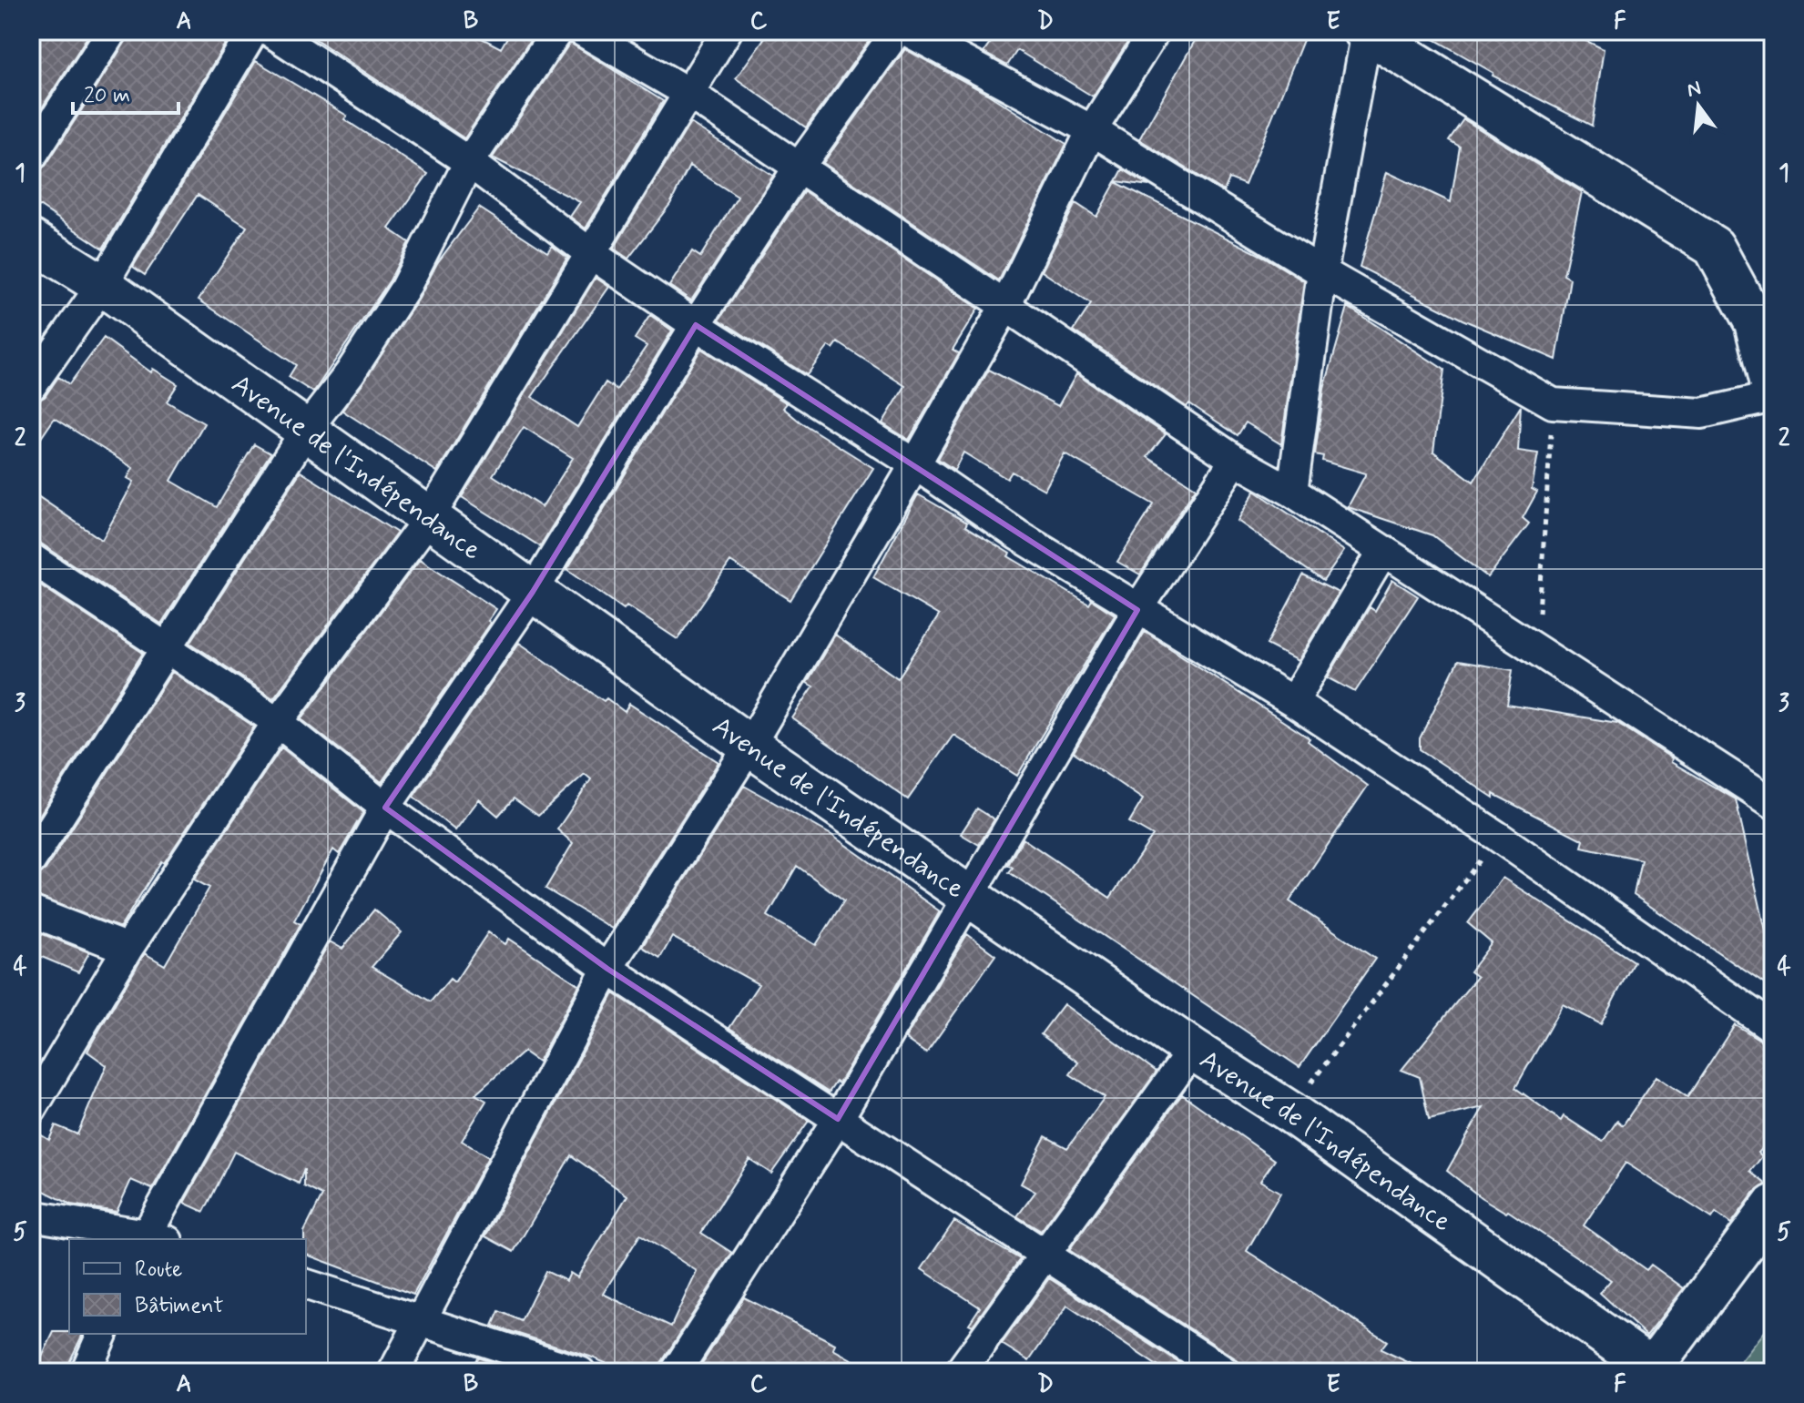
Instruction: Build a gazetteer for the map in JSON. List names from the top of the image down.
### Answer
{
  "streets": {
    "main road": ["Avenue de l'Indépendance"]
  },
  "legend": ["Route", "Bâtiment"],
  "scale_bar": "20 m",
  "north": "top",
  "grid": {
    "columns": [
      "A",
      "B",
      "C",
      "D",
      "E",
      "F"
    ],
    "rows": [
      "1",
      "2",
      "3",
      "4",
      "5"
    ]
  }
}
